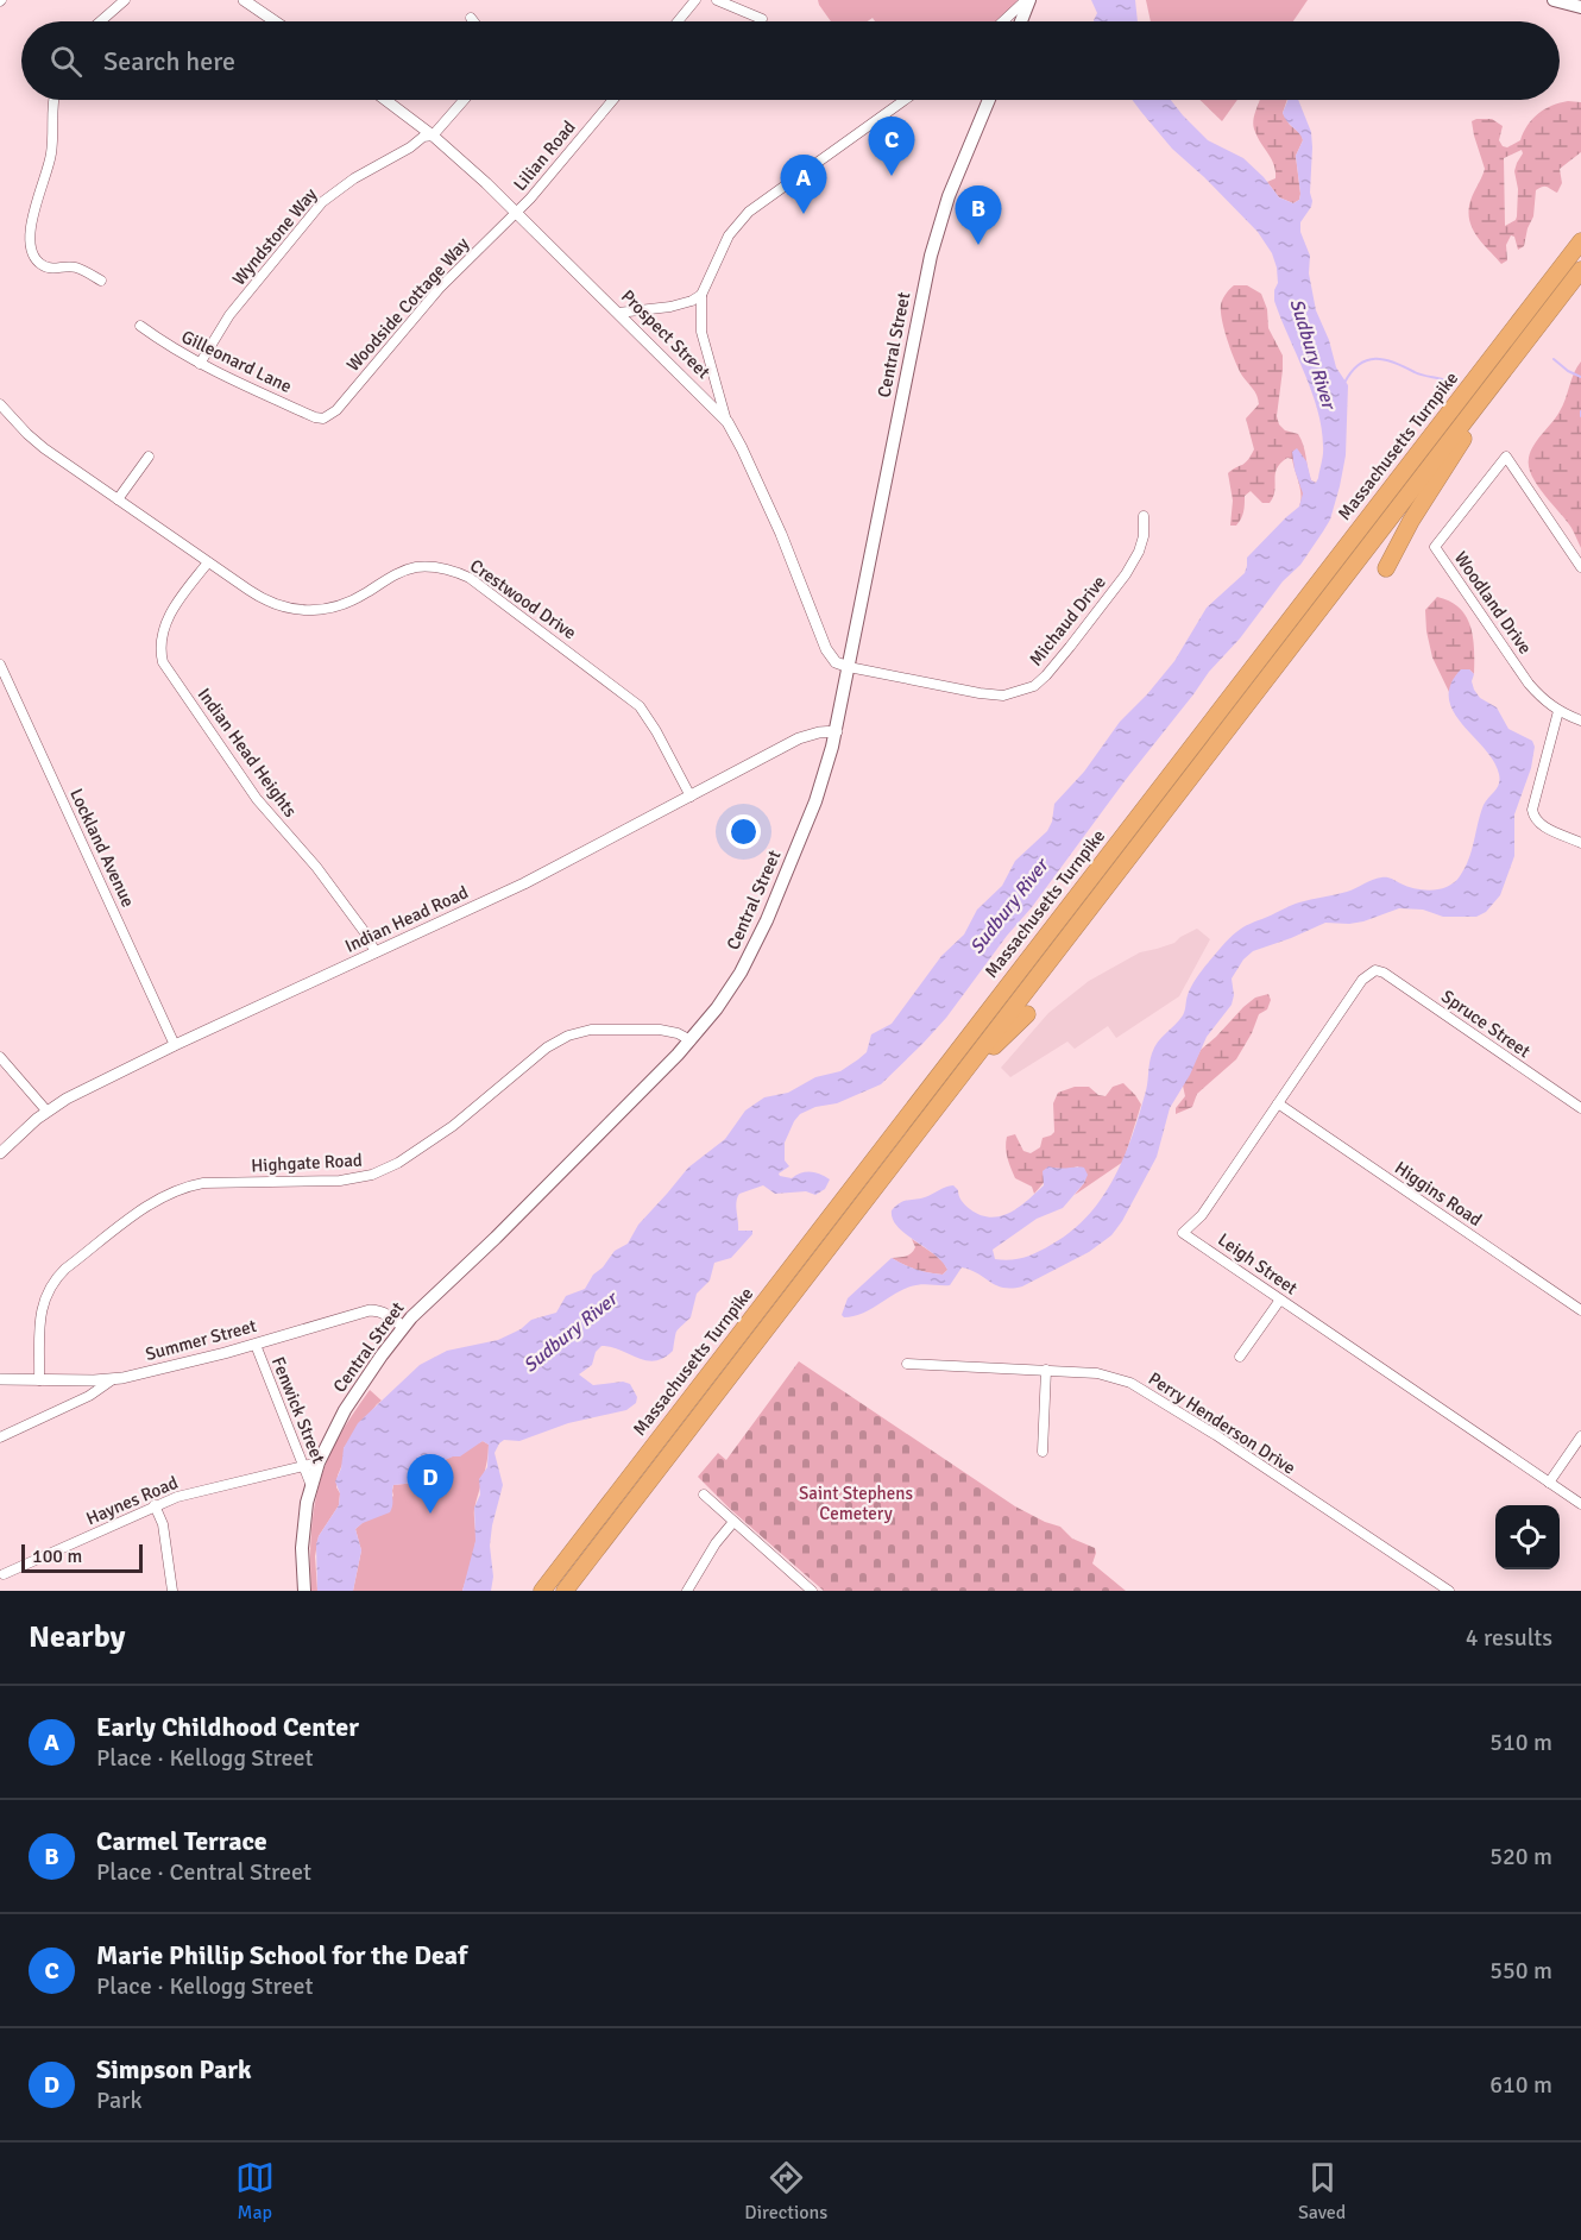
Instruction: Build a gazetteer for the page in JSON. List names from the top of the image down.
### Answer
{
  "streets": {
    "highway": ["Massachusetts Turnpike"],
    "main road": ["Central Street"],
    "street": [
      "Lilian Road",
      "Wyndstone Way",
      "Woodside Cottage Way",
      "Prospect Street",
      "Gilleonard Lane",
      "Crestwood Drive",
      "Woodland Drive",
      "Michaud Drive",
      "Indian Head Heights",
      "Lockland Avenue",
      "Indian Head Road",
      "Spruce Street",
      "Highgate Road",
      "Higgins Road",
      "Leigh Street",
      "Summer Street",
      "Fenwick Street",
      "Perry Henderson Drive",
      "Haynes Road"
    ]
  },
  "crossings": [
    ["Lilian Road", "Woodside Cottage Way"],
    ["Lilian Road", "Prospect Street"],
    ["Wyndstone Way", "Prospect Street"],
    ["Wyndstone Way", "Gilleonard Lane"],
    ["Woodside Cottage Way", "Prospect Street"],
    ["Woodside Cottage Way", "Gilleonard Lane"],
    ["Prospect Street", "Central Street"],
    ["Prospect Street", "Michaud Drive"],
    ["Central Street", "Michaud Drive"],
    ["Central Street", "Indian Head Road"],
    ["Central Street", "Highgate Road"],
    ["Central Street", "Summer Street"],
    ["Central Street", "Fenwick Street"],
    ["Central Street", "Haynes Road"],
    ["Crestwood Drive", "Indian Head Heights"],
    ["Crestwood Drive", "Indian Head Road"],
    ["Indian Head Heights", "Indian Head Road"],
    ["Lockland Avenue", "Indian Head Road"],
    ["Spruce Street", "Leigh Street"],
    ["Highgate Road", "Summer Street"],
    ["Higgins Road", "Leigh Street"],
    ["Summer Street", "Fenwick Street"],
    ["Fenwick Street", "Haynes Road"]
  ],
  "water": ["Sudbury River"],
  "parks": ["Saint Stephens Cemetery"],
  "scale_bar": "100 m",
  "page": {
    "search": "Search here",
    "pins": [
      "C",
      "A",
      "B",
      "D"
    ],
    "scale": "100 m",
    "heading": ["Nearby", "4 results"],
    "list": [
      {
        "mark": "A",
        "name": "Early Childhood Center",
        "note": "Place · Kellogg Street",
        "value": "510 m"
      },
      {
        "mark": "B",
        "name": "Carmel Terrace",
        "note": "Place · Central Street",
        "value": "520 m"
      },
      {
        "mark": "C",
        "name": "Marie Phillip School for the Deaf",
        "note": "Place · Kellogg Street",
        "value": "550 m"
      },
      {
        "mark": "D",
        "name": "Simpson Park",
        "note": "Park",
        "value": "610 m"
      }
    ],
    "nav": ["Map", "Directions", "Saved"]
  }
}
